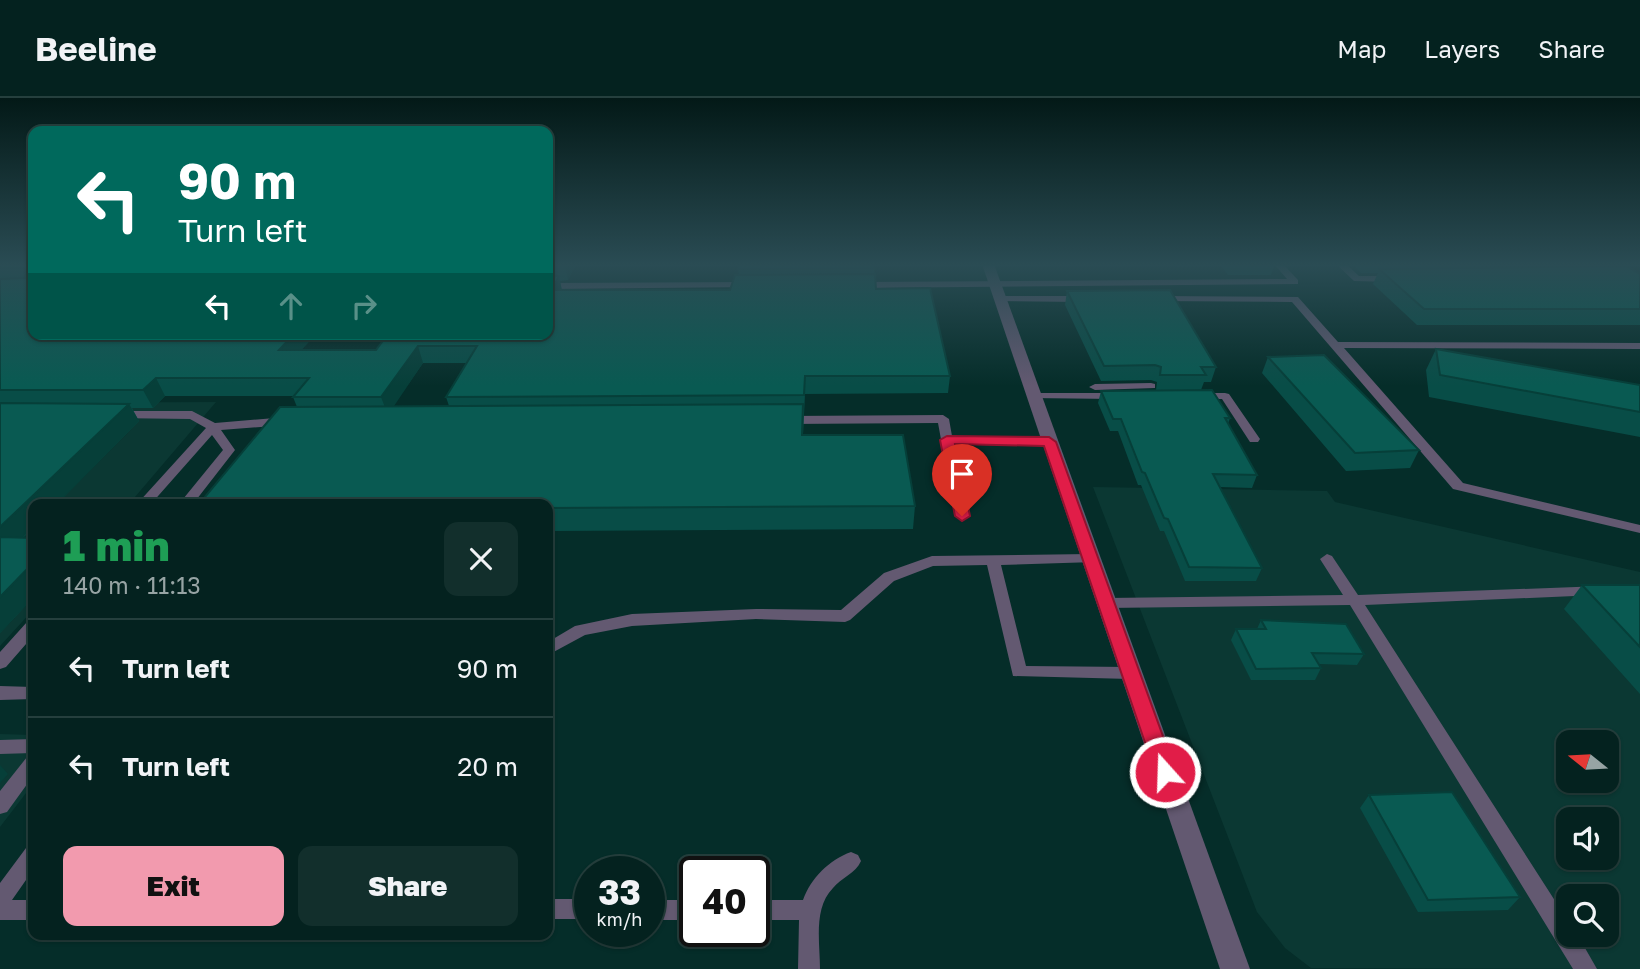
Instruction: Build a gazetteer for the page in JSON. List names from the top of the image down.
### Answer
{
  "north": "left",
  "page": {
    "header": "Beeline",
    "nav": ["Map", "Layers", "Share"],
    "turn": ["90 m", "Turn left"],
    "heading": ["1 min", "140 m · 11:13"],
    "list": [
      {
        "name": "Turn left",
        "value": "90 m"
      },
      {
        "name": "Turn left",
        "value": "20 m"
      }
    ],
    "buttons": ["Exit", "Share"],
    "speed": "33 km/h",
    "limit": "40"
  }
}
